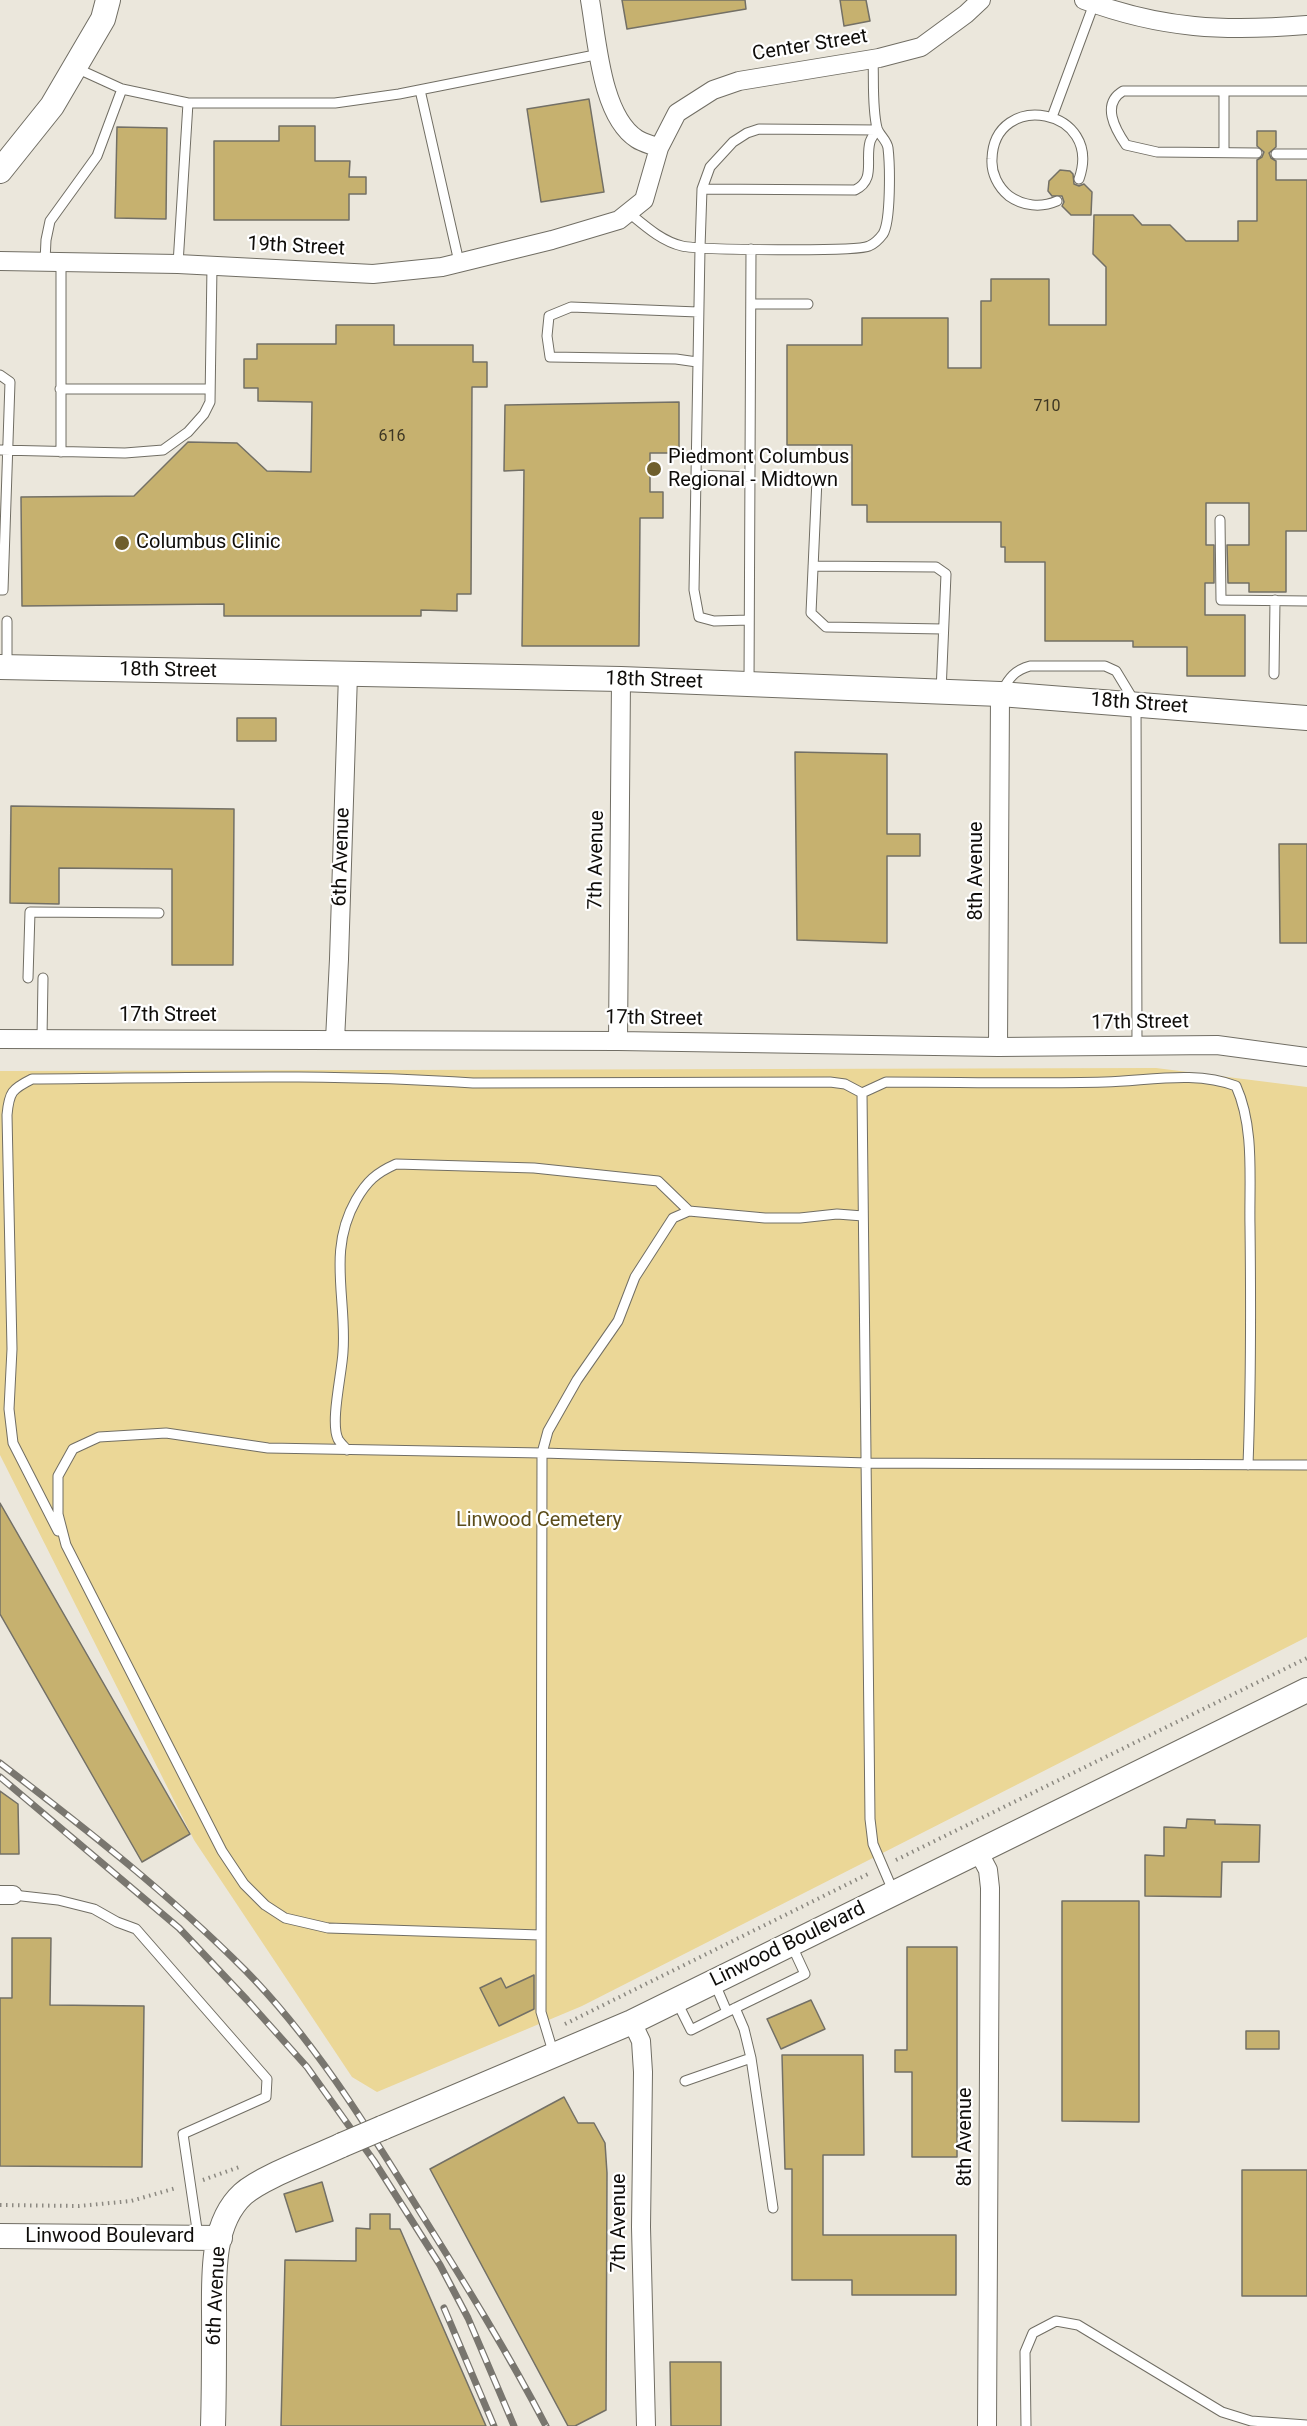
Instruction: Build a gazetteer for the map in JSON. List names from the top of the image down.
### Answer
{
  "streets": {
    "street": [
      "Center Street",
      "19th Street",
      "18th Street",
      "6th Avenue",
      "7th Avenue",
      "8th Avenue",
      "17th Street",
      "Linwood Boulevard"
    ]
  },
  "crossings": [
    ["18th Street", "6th Avenue"],
    ["18th Street", "7th Avenue"],
    ["18th Street", "8th Avenue"],
    ["6th Avenue", "17th Street"],
    ["6th Avenue", "Linwood Boulevard"],
    ["7th Avenue", "17th Street"],
    ["7th Avenue", "Linwood Boulevard"],
    ["8th Avenue", "17th Street"],
    ["8th Avenue", "Linwood Boulevard"]
  ],
  "parks": ["Linwood Cemetery"],
  "places": ["Piedmont Columbus Regional - Midtown", "Columbus Clinic"],
  "house_numbers": ["710", "616"]
}
